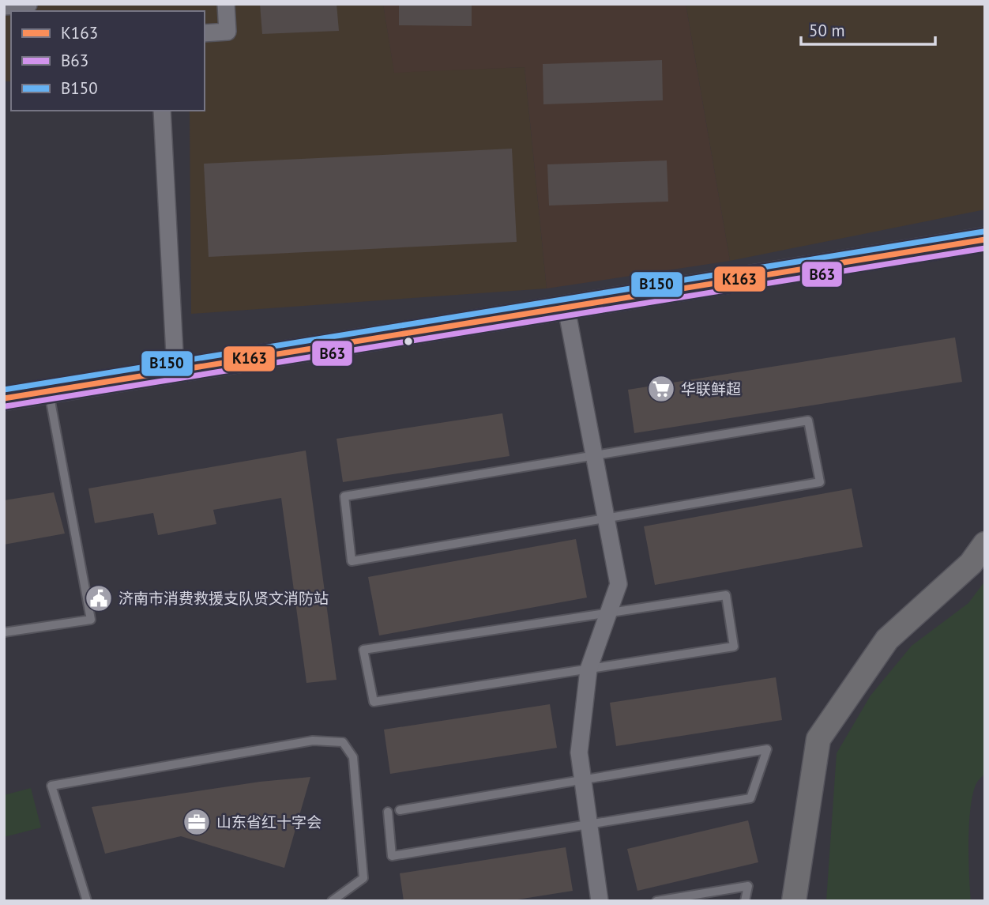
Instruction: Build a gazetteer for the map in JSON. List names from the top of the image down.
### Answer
{
  "places": {
    "supermarket": ["华联鲜超"],
    "public building": ["济南市消费救援支队贤文消防站"],
    "office": ["山东省红十字会"]
  },
  "lines": ["transit line B150", "transit line K163", "transit line B63"],
  "legend": ["K163", "B63", "B150"],
  "scale_bar": "50 m"
}
